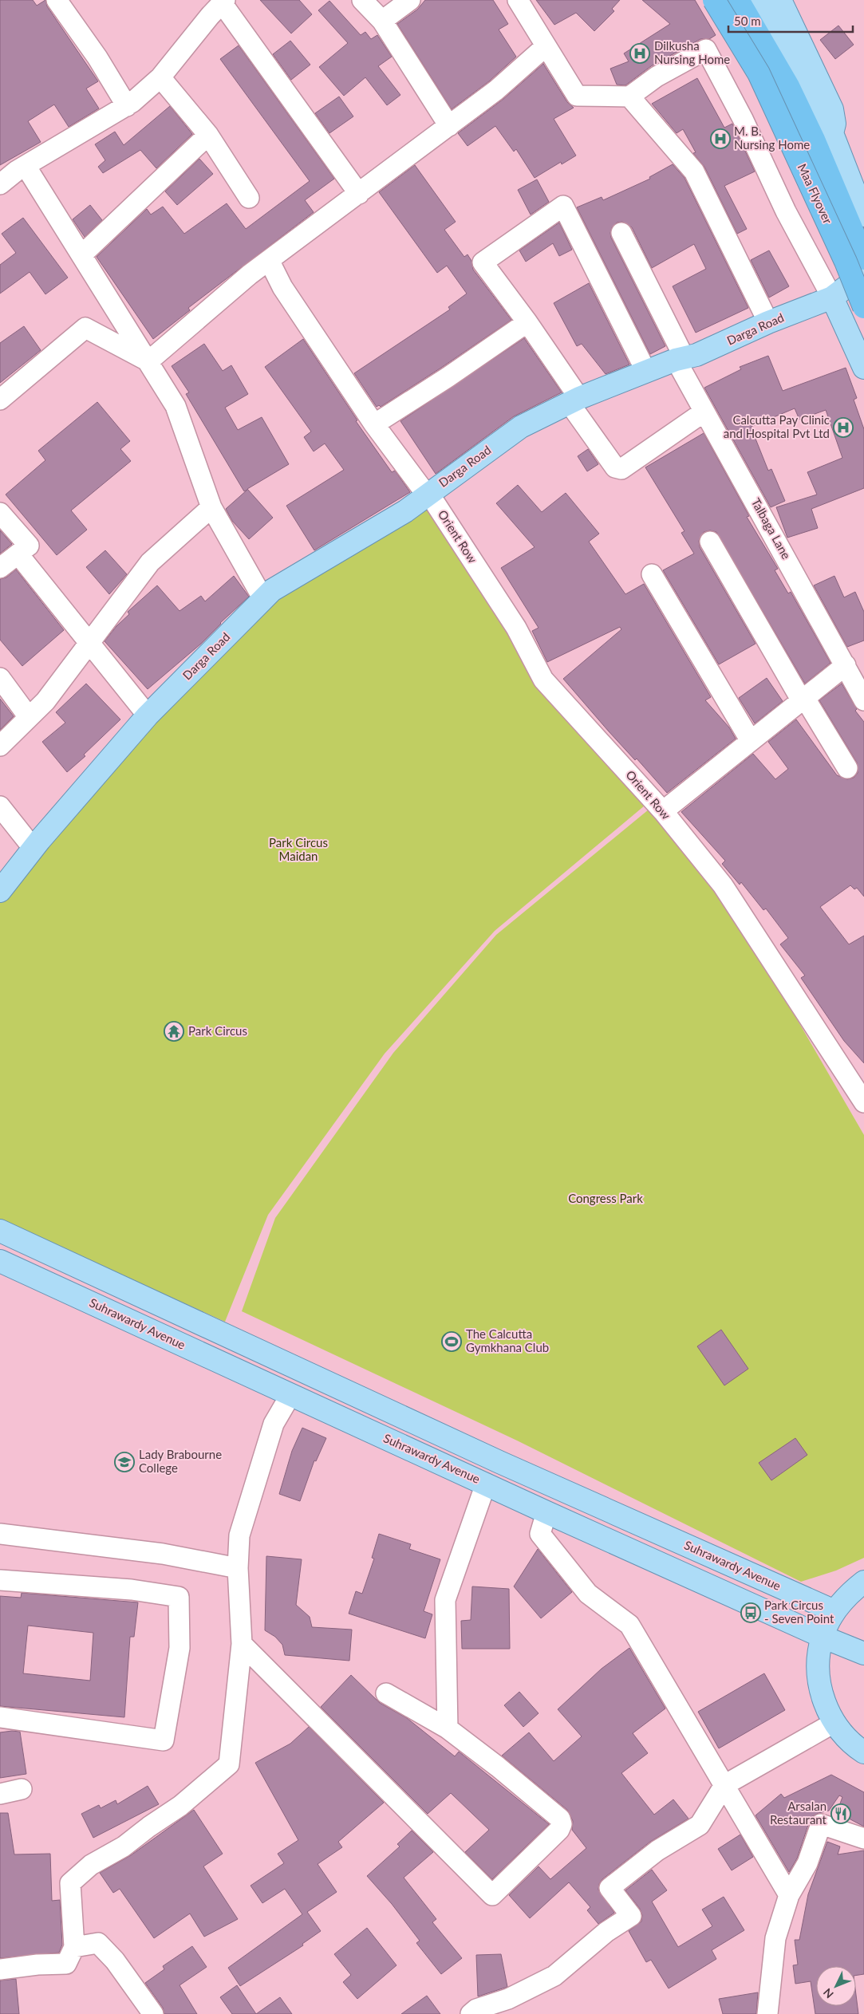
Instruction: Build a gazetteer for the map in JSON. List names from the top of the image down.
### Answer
{
  "streets": {
    "highway": ["Maa Flyover"],
    "main road": ["Darga Road", "Suhrawardy Avenue"],
    "street": ["Talbaga Lane", "Orient Row"]
  },
  "crossings": [
    ["Darga Road", "Talbaga Lane"],
    ["Darga Road", "Orient Row"]
  ],
  "parks": ["Park Circus Maidan", "Congress Park"],
  "places": {
    "hospital": ["Dilkusha Nursing Home", "M. B. Nursing Home", "Calcutta Pay Clinic and Hospital Pvt Ltd"],
    "temple": ["Park Circus"],
    "sports": ["The Calcutta Gymkhana Club"],
    "school or university": ["Lady Brabourne College"],
    "bus stop": ["Park Circus - Seven Point"],
    "restaurant": ["Arsalan Restaurant"]
  },
  "scale_bar": "50 m",
  "north": "bottom left"
}
